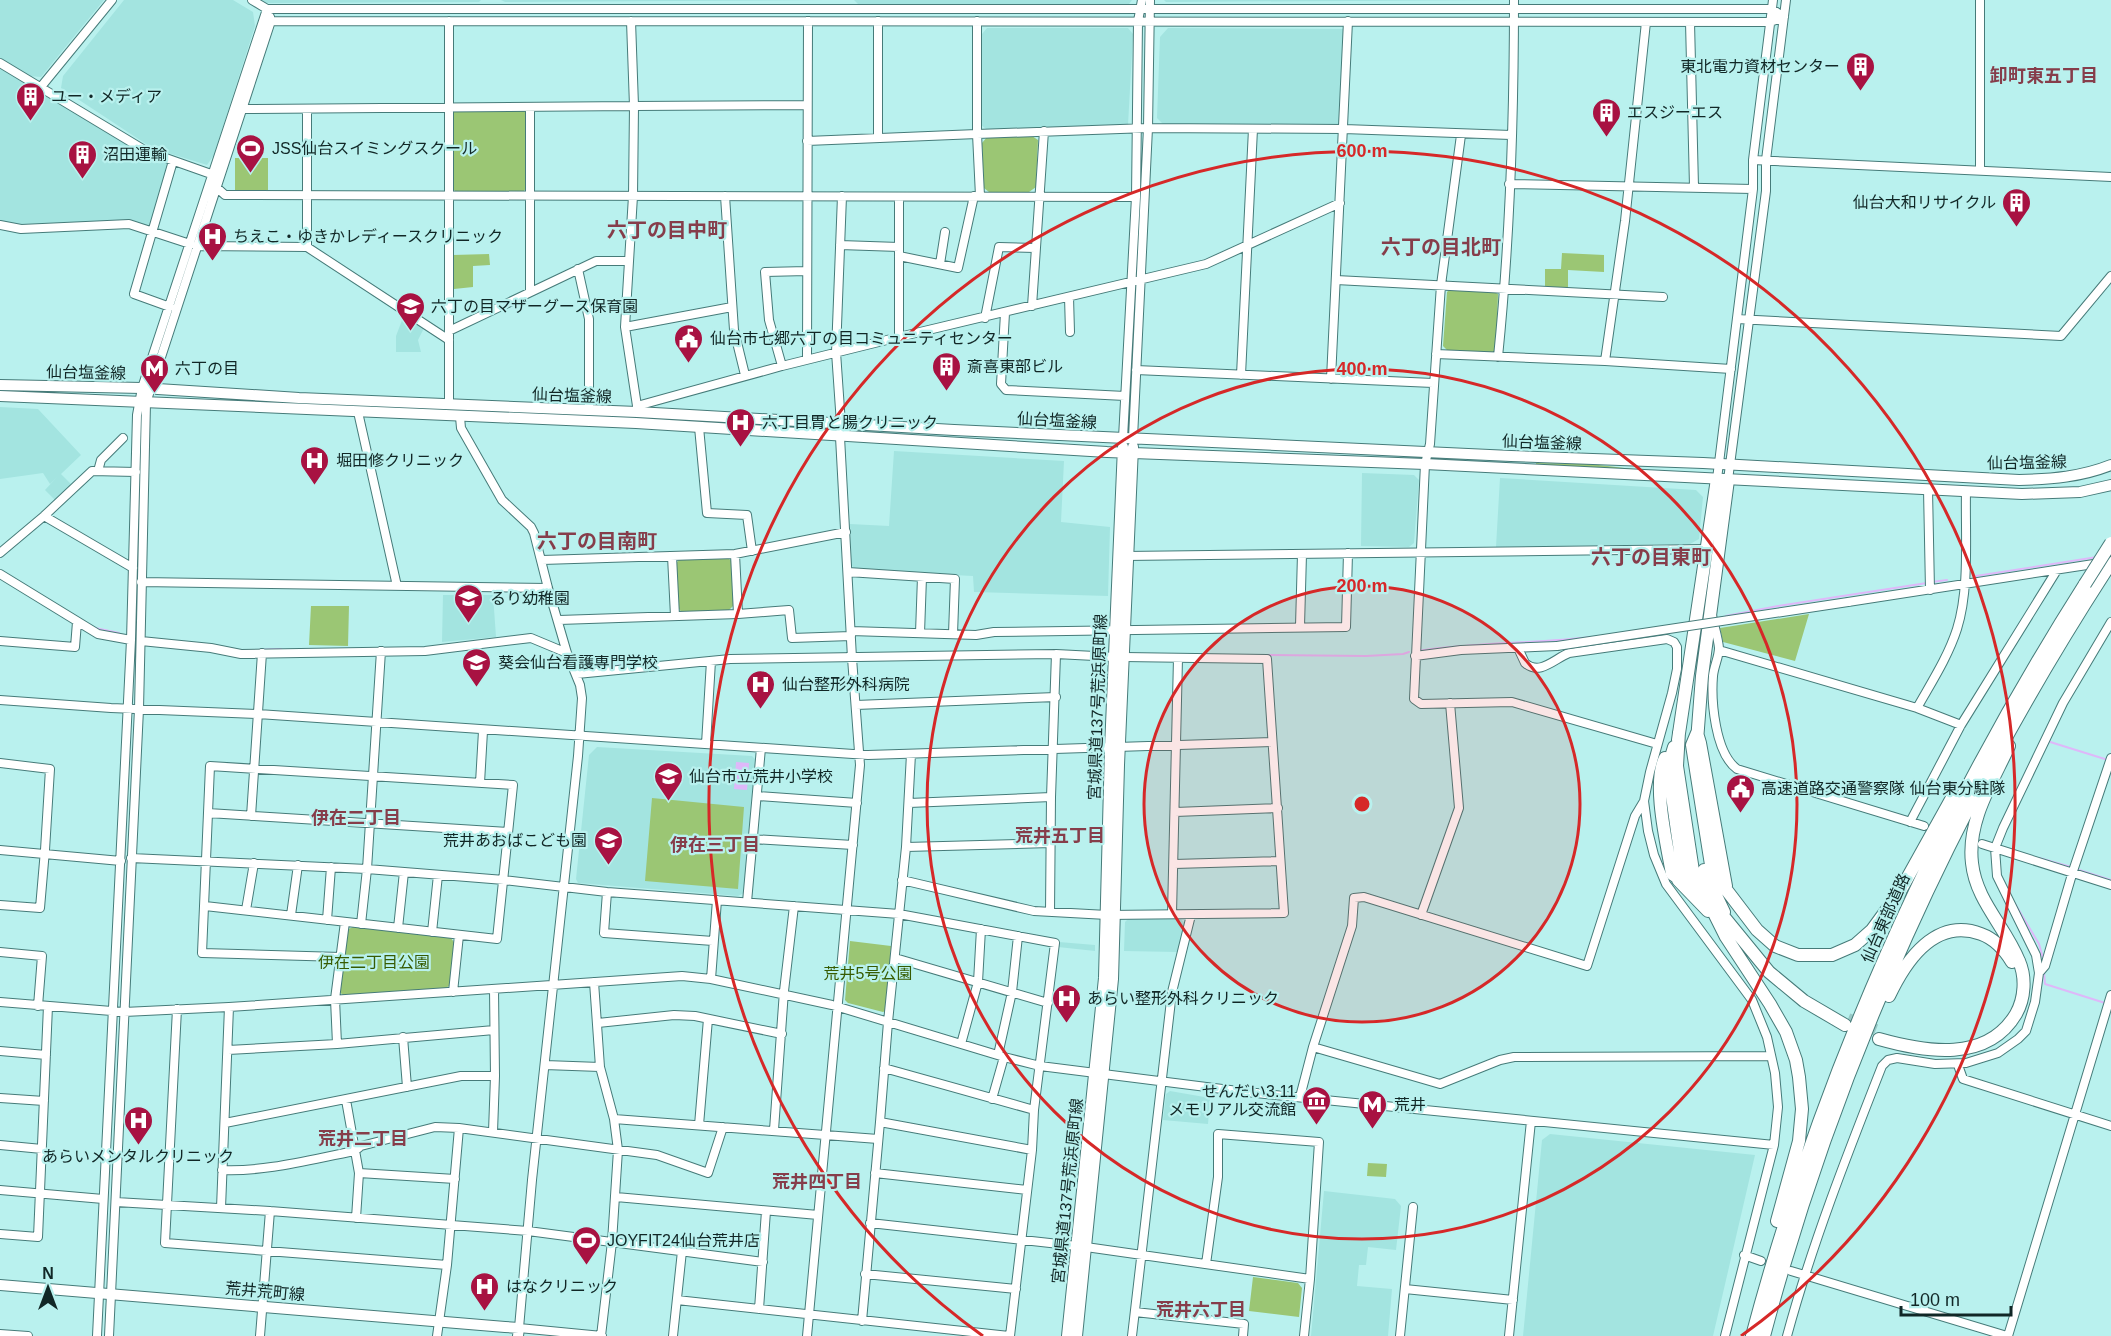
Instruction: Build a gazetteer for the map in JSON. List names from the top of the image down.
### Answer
{
  "streets": {
    "highway": ["仙台東部道路"],
    "main road": ["仙台塩釜線", "宮城県道137号荒浜原町線", "荒井荒町線"]
  },
  "crossings": [
    ["仙台塩釜線", "宮城県道137号荒浜原町線"]
  ],
  "districts": [
    "卸町東五丁目",
    "六丁の目中町",
    "六丁の目北町",
    "六丁の目南町",
    "六丁の目東町",
    "伊在二丁目",
    "荒井五丁目",
    "伊在三丁目",
    "荒井二丁目",
    "荒井四丁目",
    "荒井六丁目"
  ],
  "parks": ["伊在二丁目公園", "荒井5号公園"],
  "places": {
    "building": [
      "東北電力資材センター",
      "ユー・メディア",
      "エスジーエス",
      "沼田運輸",
      "仙台大和リサイクル",
      "斎喜東部ビル"
    ],
    "sports": ["JSS仙台スイミングスクール", "JOYFIT24仙台荒井店"],
    "hospital": [
      "ちえこ・ゆきかレディースクリニック",
      "六丁目胃と腸クリニック",
      "堀田修クリニック",
      "仙台整形外科病院",
      "あらい整形外科クリニック",
      "あらいメンタルクリニック",
      "はなクリニック"
    ],
    "school or university": [
      "六丁の目マザーグース保育園",
      "るり幼稚園",
      "葵会仙台看護専門学校",
      "仙台市立荒井小学校",
      "荒井あおばこども園"
    ],
    "public building": ["仙台市七郷六丁の目コミュニティセンター", "高速道路交通警察隊 仙台東分駐隊"],
    "metro station": ["六丁の目", "荒井"],
    "museum": ["せんだい3.11 メモリアル交流館"]
  },
  "scale_bar": "100 m",
  "north": "top",
  "rings": ["600 m", "400 m", "200 m"]
}
